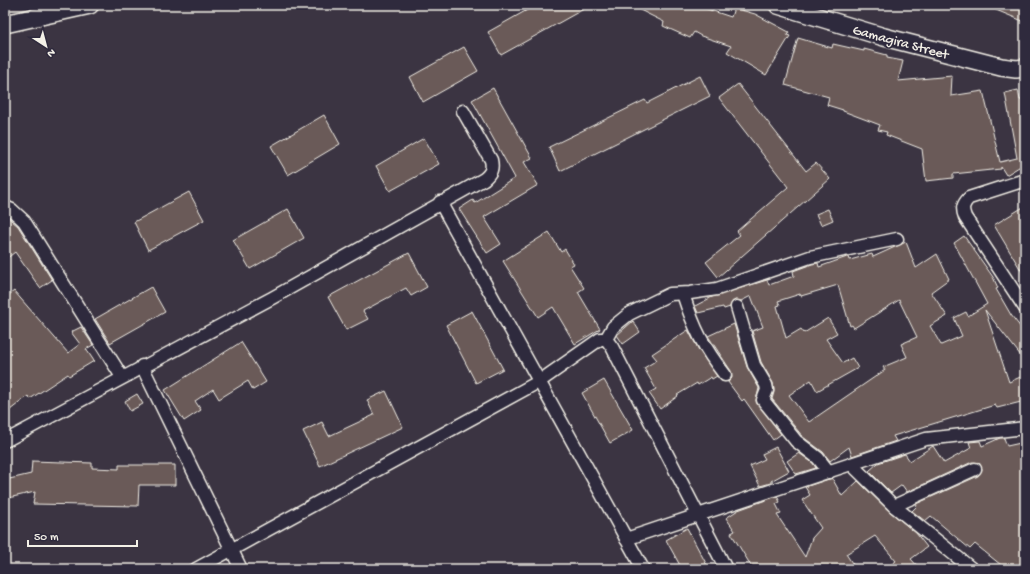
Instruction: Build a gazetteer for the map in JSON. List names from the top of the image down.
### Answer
{
  "streets": {
    "street": ["Gamagira Street"]
  },
  "scale_bar": "50 m",
  "north": "bottom right"
}
